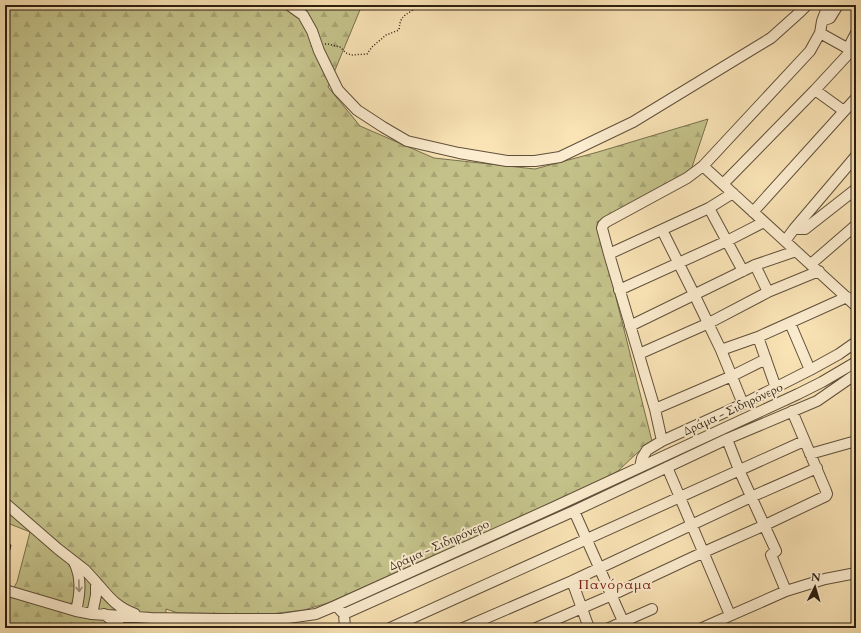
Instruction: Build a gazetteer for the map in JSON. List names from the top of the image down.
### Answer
{
  "streets": {
    "street": ["Δράμα - Σιδηρόνερο"]
  },
  "districts": ["Πανόραμα"],
  "north": "top"
}
